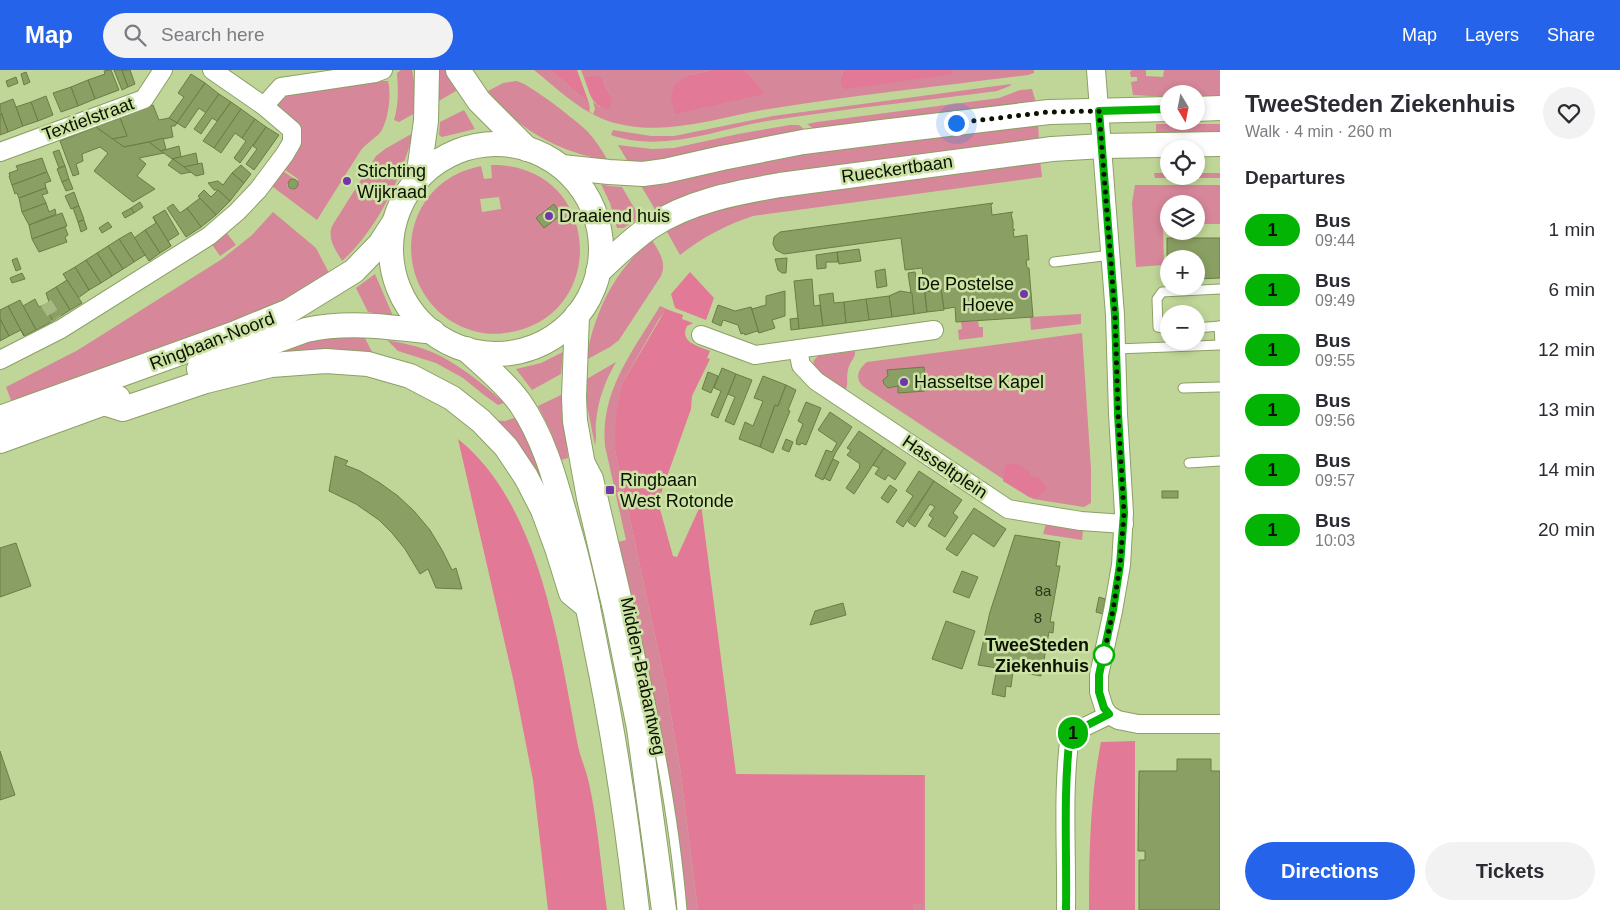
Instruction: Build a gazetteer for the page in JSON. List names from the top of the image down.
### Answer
{
  "streets": {
    "main road": ["Rueckertbaan", "Ringbaan-Noord", "Midden-Brabantweg"],
    "street": ["Textielstraat", "Hasseltplein"]
  },
  "places": {
    "other": [
      "Stichting Wijkraad",
      "Draaiend huis",
      "De Postelse Hoeve",
      "Hasseltse Kapel",
      "TweeSteden Ziekenhuis"
    ],
    "transit": ["Ringbaan West Rotonde"]
  },
  "lines": ["bus line 1"],
  "house_numbers": ["8a", "8"],
  "north": "bottom",
  "page": {
    "header": "Map",
    "search": "Search here",
    "nav": ["Map", "Layers", "Share"],
    "on_map": "1",
    "heading": [
      ["TweeSteden Ziekenhuis", "Walk · 4 min · 260 m"],
      "Departures"
    ],
    "map_buttons": ["+", "−"],
    "list": [
      {
        "mark": "1",
        "name": "Bus",
        "note": "09:44",
        "value": "1 min"
      },
      {
        "mark": "1",
        "name": "Bus",
        "note": "09:49",
        "value": "6 min"
      },
      {
        "mark": "1",
        "name": "Bus",
        "note": "09:55",
        "value": "12 min"
      },
      {
        "mark": "1",
        "name": "Bus",
        "note": "09:56",
        "value": "13 min"
      },
      {
        "mark": "1",
        "name": "Bus",
        "note": "09:57",
        "value": "14 min"
      },
      {
        "mark": "1",
        "name": "Bus",
        "note": "10:03",
        "value": "20 min"
      }
    ],
    "buttons": ["Directions", "Tickets"]
  }
}
